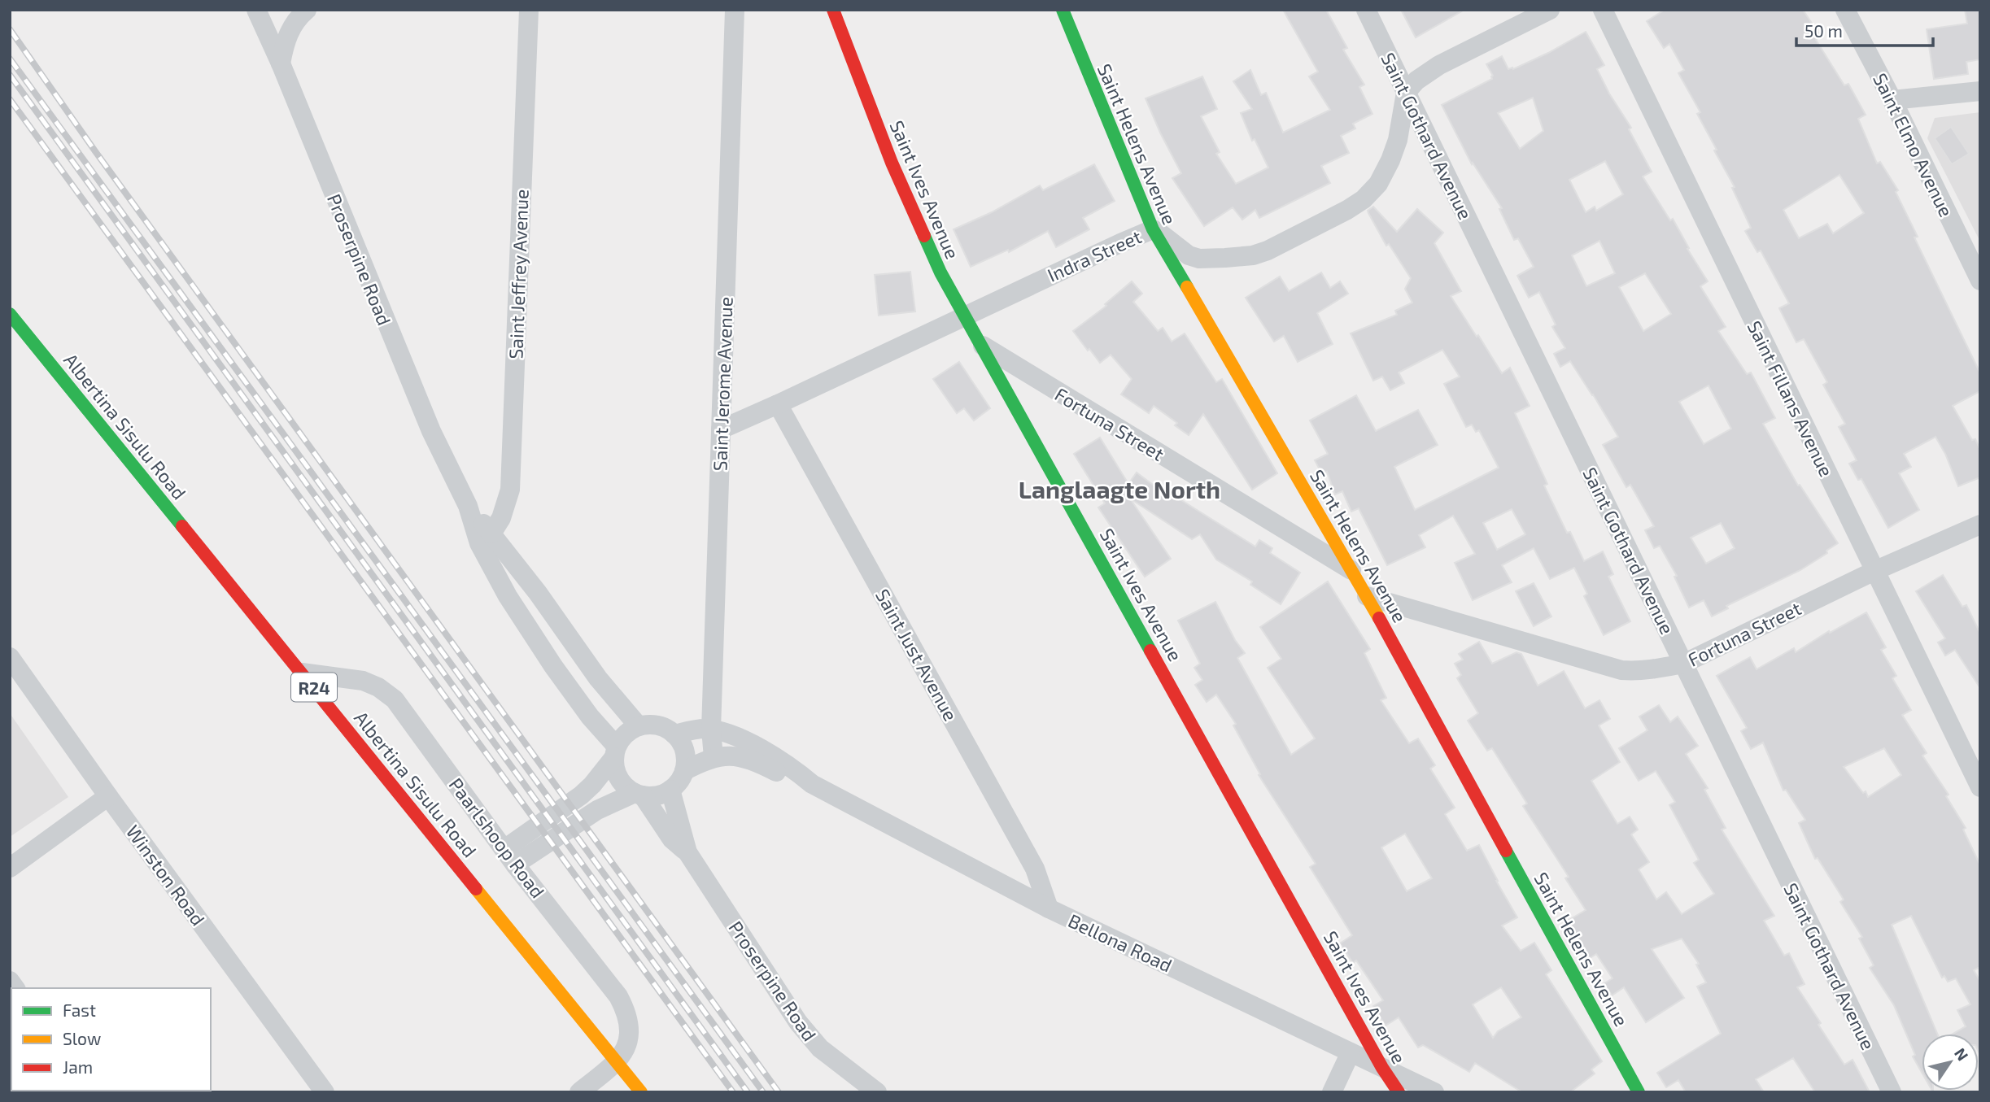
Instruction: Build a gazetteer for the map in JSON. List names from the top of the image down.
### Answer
{
  "streets": {
    "street": [
      "Saint Gothard Avenue",
      "Saint Helens Avenue",
      "Saint Elmo Avenue",
      "Saint Ives Avenue",
      "Indra Street",
      "Proserpine Road",
      "Saint Jeffrey Avenue",
      "Saint Jerome Avenue",
      "Saint Fillans Avenue",
      "Fortuna Street",
      "Albertina Sisulu Road",
      "Saint Just Avenue",
      "R24",
      "Paarlshoop Road",
      "Winston Road",
      "Bellona Road"
    ]
  },
  "crossings": [
    ["Saint Gothard Avenue", "Indra Street"],
    ["Saint Gothard Avenue", "Fortuna Street"],
    ["Saint Helens Avenue", "Indra Street"],
    ["Saint Helens Avenue", "Fortuna Street"],
    ["Saint Ives Avenue", "Indra Street"],
    ["Saint Ives Avenue", "Fortuna Street"],
    ["Saint Ives Avenue", "Bellona Road"],
    ["Indra Street", "Saint Jerome Avenue"],
    ["Indra Street", "Saint Just Avenue"],
    ["Proserpine Road", "Saint Jeffrey Avenue"],
    ["Saint Jerome Avenue", "Bellona Road"],
    ["Saint Fillans Avenue", "Fortuna Street"],
    ["Albertina Sisulu Road", "Paarlshoop Road"],
    ["Saint Just Avenue", "Bellona Road"]
  ],
  "districts": ["Langlaagte North"],
  "legend": ["Fast", "Slow", "Jam"],
  "scale_bar": "50 m",
  "north": "top right"
}
